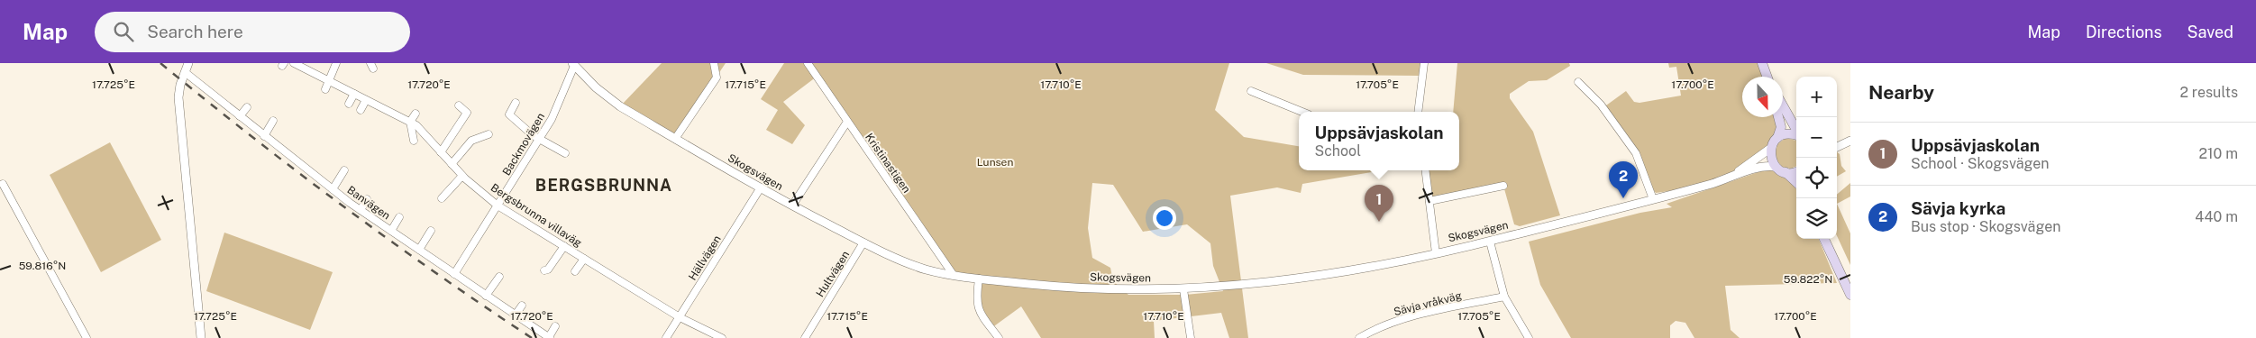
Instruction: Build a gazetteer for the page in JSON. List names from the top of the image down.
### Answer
{
  "streets": {
    "street": [
      "Backmovägen",
      "Kristinastigen",
      "Skogsvägen",
      "Banvägen",
      "Bergsbrunna villaväg",
      "Hällvägen",
      "Hultvägen",
      "Sävja vråkväg"
    ]
  },
  "crossings": [
    ["Backmovägen", "Skogsvägen"],
    ["Backmovägen", "Banvägen"],
    ["Backmovägen", "Bergsbrunna villaväg"],
    ["Kristinastigen", "Skogsvägen"],
    ["Skogsvägen", "Hällvägen"],
    ["Skogsvägen", "Hultvägen"],
    ["Bergsbrunna villaväg", "Hällvägen"]
  ],
  "districts": ["BERGSBRUNNA"],
  "parks": ["Lunsen"],
  "north": "bottom",
  "page": {
    "header": "Map",
    "search": "Search here",
    "nav": ["Map", "Directions", "Saved"],
    "heading": ["Nearby", "2 results"],
    "map_buttons": ["+", "−"],
    "popup": ["Uppsävjaskolan", "School"],
    "list": [
      {
        "mark": "1",
        "name": "Uppsävjaskolan",
        "note": "School · Skogsvägen",
        "value": "210 m"
      },
      {
        "mark": "2",
        "name": "Sävja kyrka",
        "note": "Bus stop · Skogsvägen",
        "value": "440 m"
      }
    ],
    "pins": ["2", "1"]
  },
  "coordinates": [
    "17.710°E",
    "17.705°E",
    "17.725°E",
    "17.720°E",
    "17.715°E",
    "17.700°E",
    "59.816°N",
    "59.822°N"
  ]
}
